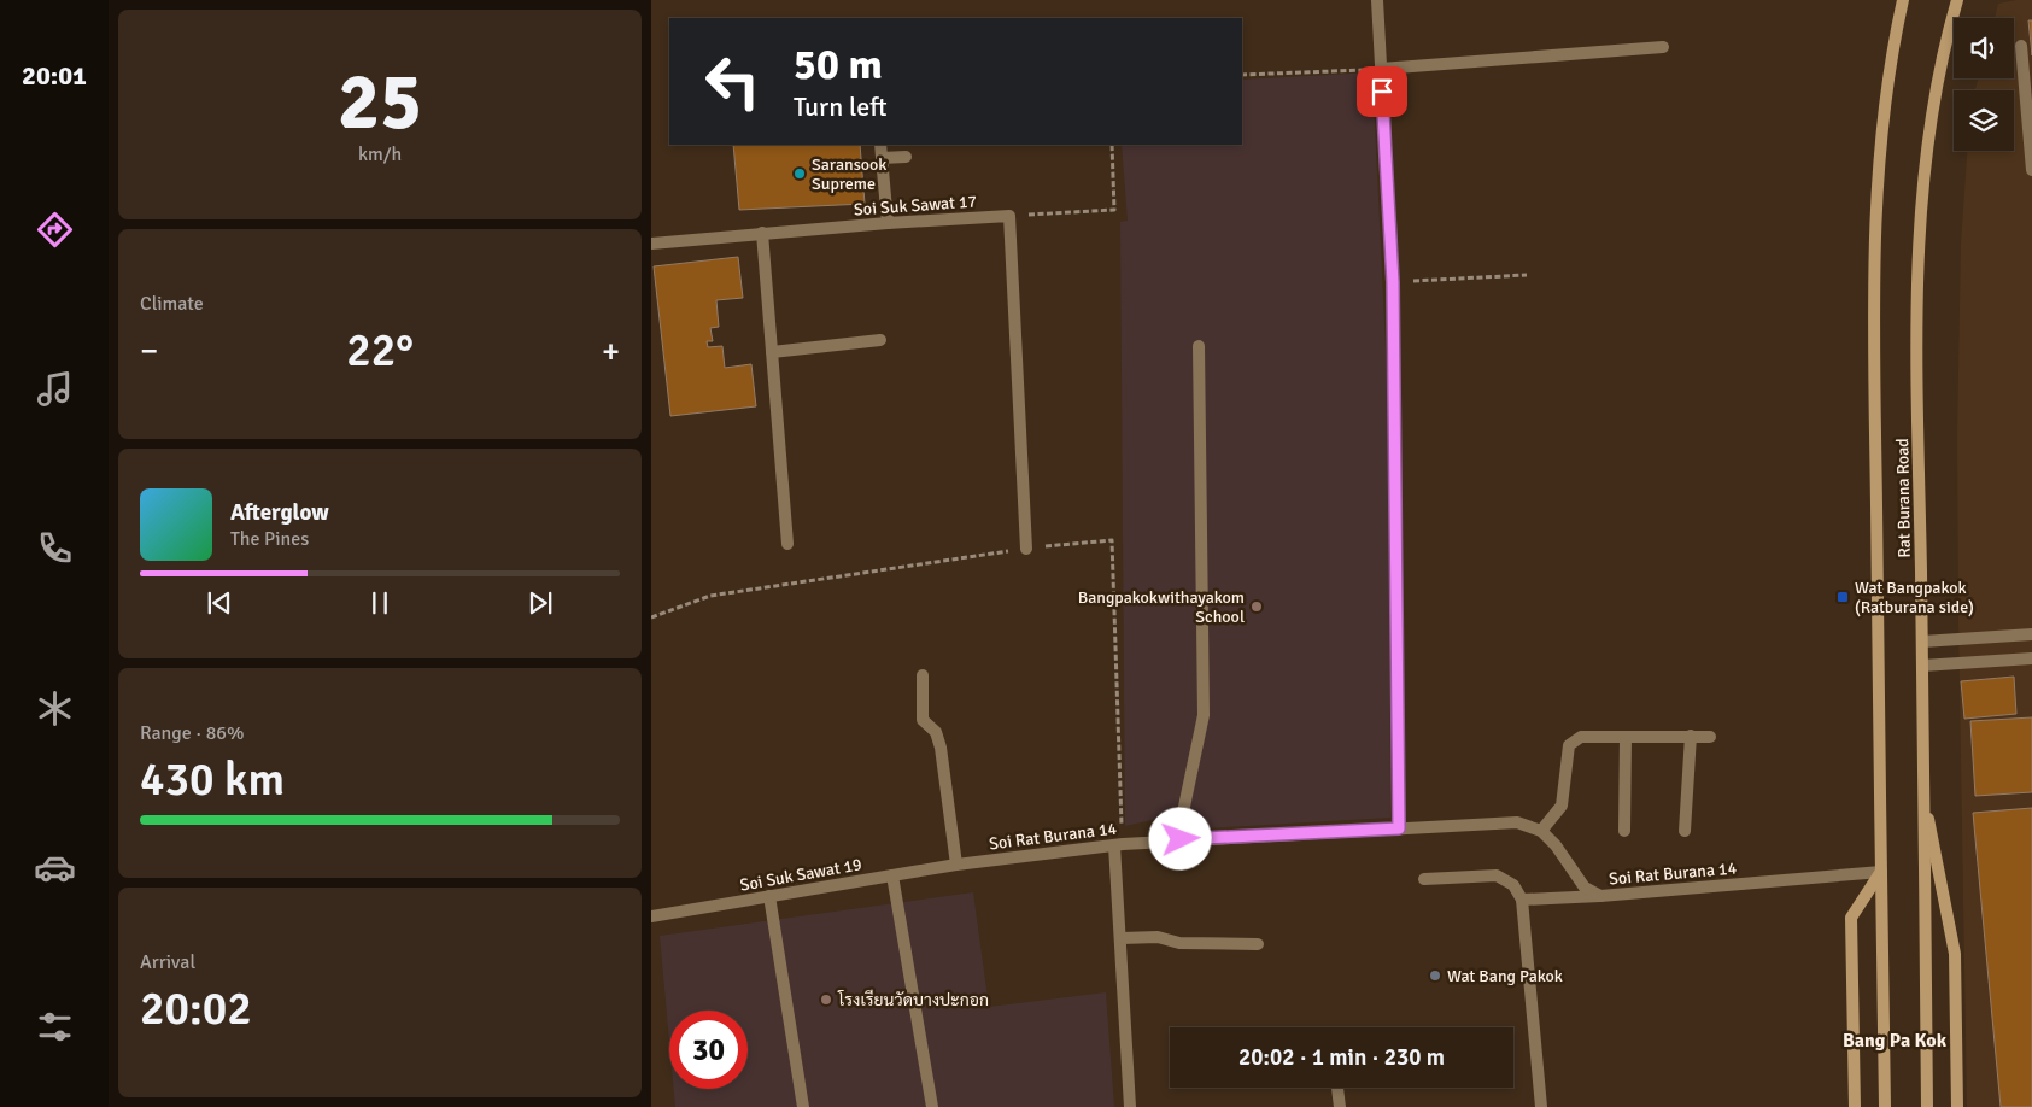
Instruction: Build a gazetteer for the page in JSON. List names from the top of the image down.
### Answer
{
  "streets": {
    "main road": ["Rat Burana Road"],
    "street": ["Soi Suk Sawat 17", "Soi Rat Burana 14", "Soi Suk Sawat 19"]
  },
  "crossings": [
    ["Rat Burana Road", "Soi Rat Burana 14"],
    ["Soi Rat Burana 14", "Soi Suk Sawat 19"]
  ],
  "districts": ["Bang Pa Kok"],
  "places": {
    "other": [
      "Saransook Supreme",
      "Bangpakokwithayakom School",
      "Wat Bang Pakok",
      "โรงเรียนวัดบางปะกอก"
    ],
    "transit": ["Wat Bangpakok (Ratburana side)"]
  },
  "page": {
    "tabs": "20:01",
    "tile": [
      ["25", "km/h"],
      "Climate",
      ["Range · 86%", "430 km"],
      ["Arrival", "20:02"]
    ],
    "turn": ["50 m", "Turn left"],
    "heat": ["−", "22°", "+"],
    "song": ["Afterglow", "The Pines"],
    "limit": "30",
    "trip": "20:02 · 1 min · 230 m"
  }
}
